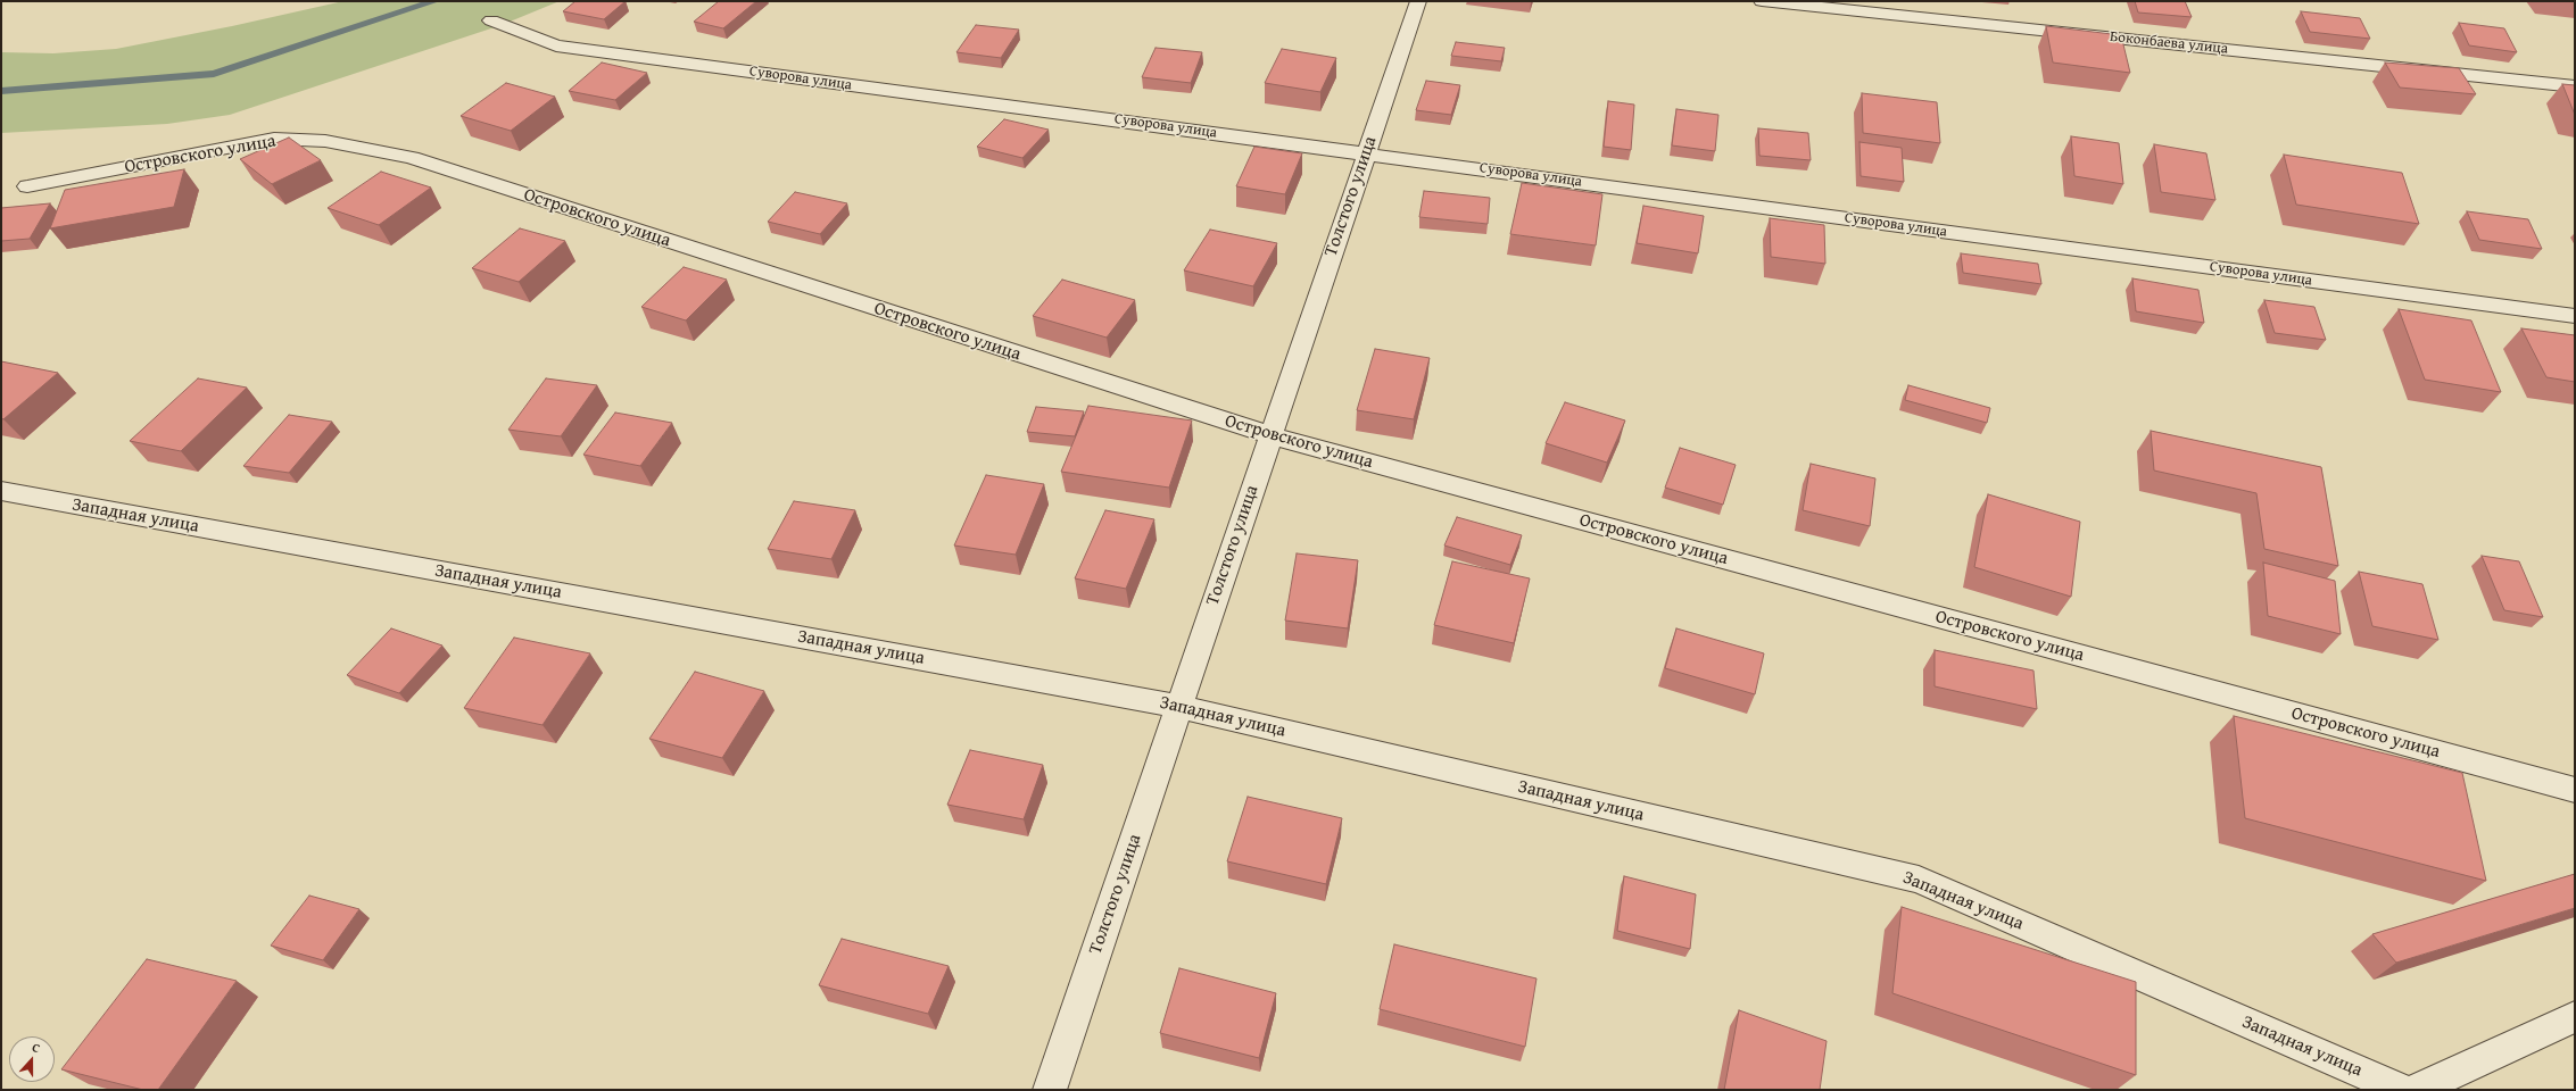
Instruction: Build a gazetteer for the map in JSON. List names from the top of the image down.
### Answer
{
  "streets": {
    "street": [
      "Боконбаева улица",
      "Суворова улица",
      "Островского улица",
      "Толстого улица",
      "Западная улица"
    ]
  },
  "crossings": [
    ["Суворова улица", "Толстого улица"],
    ["Островского улица", "Толстого улица"],
    ["Толстого улица", "Западная улица"]
  ],
  "north": "top"
}
